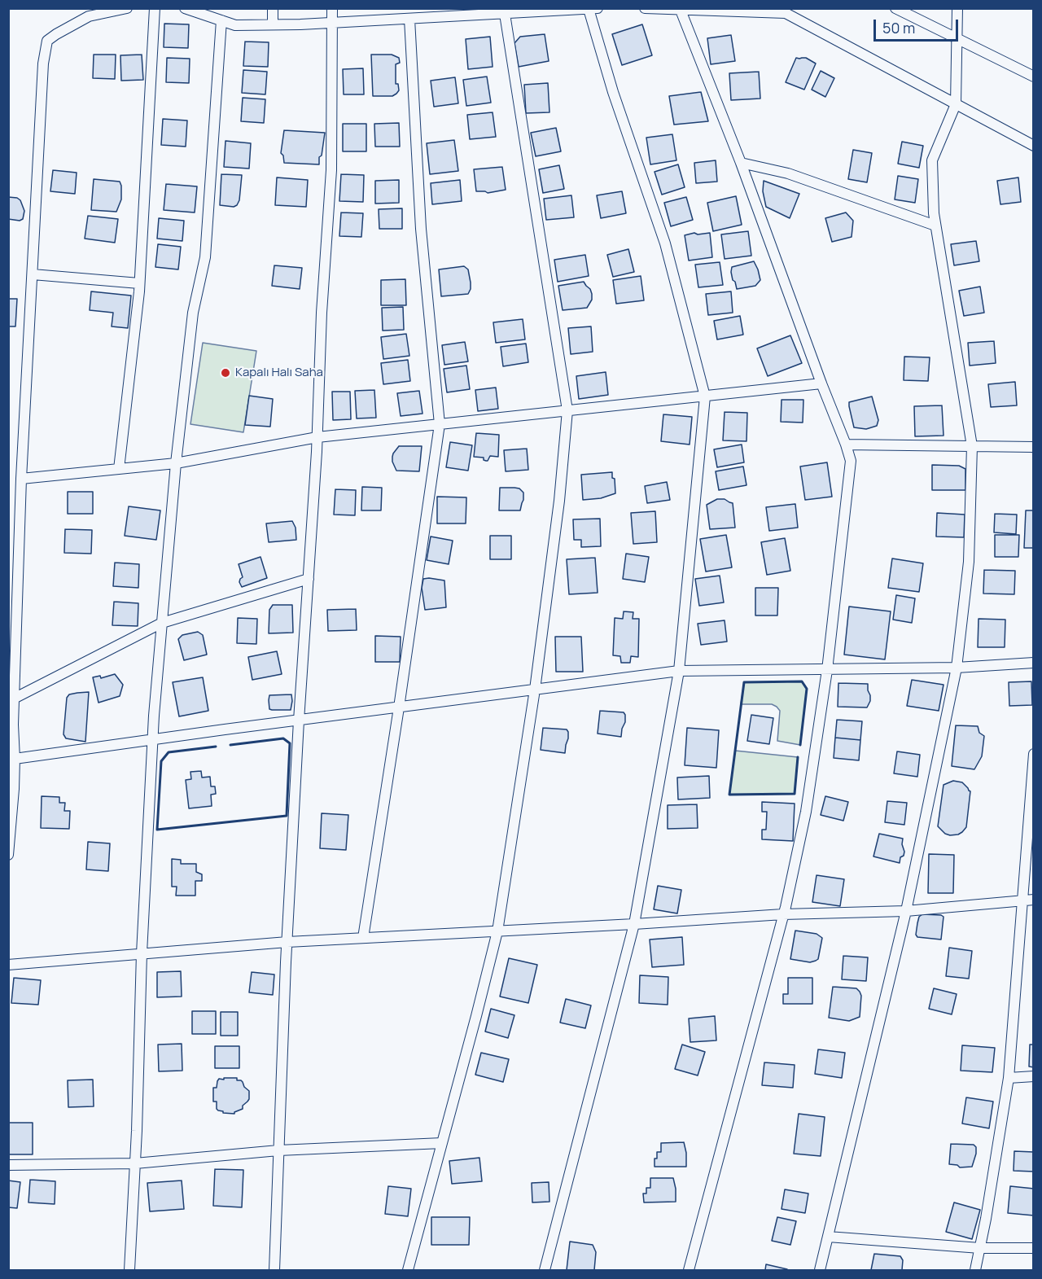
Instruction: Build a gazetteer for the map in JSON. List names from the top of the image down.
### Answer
{
  "places": ["Kapalı Halı Saha"],
  "scale_bar": "50 m"
}
